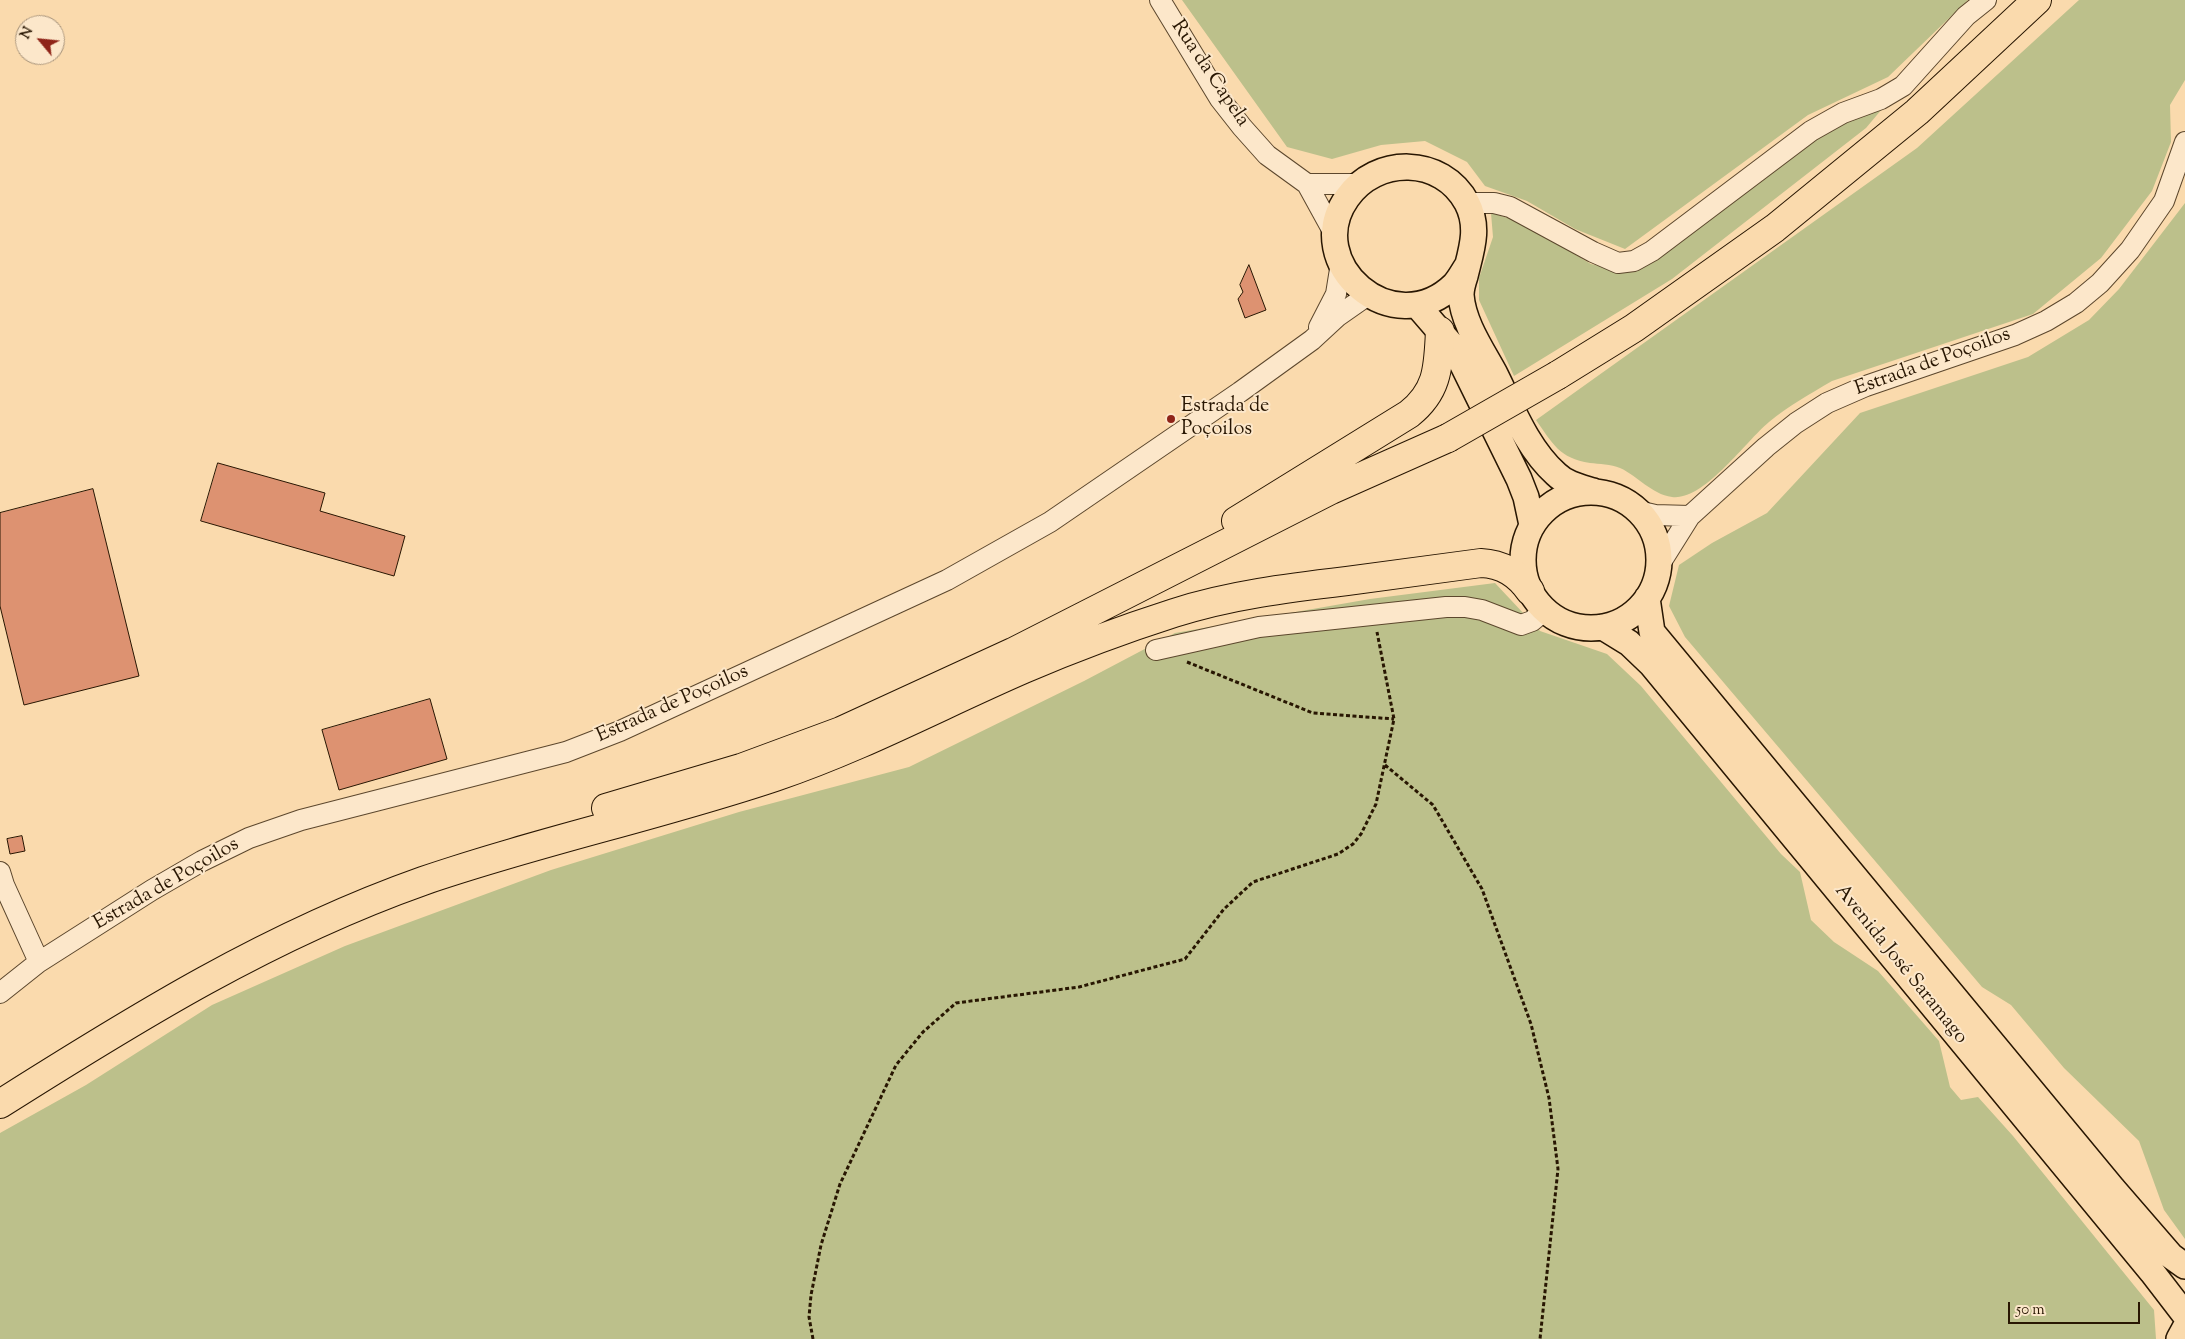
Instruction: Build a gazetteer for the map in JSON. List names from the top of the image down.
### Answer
{
  "streets": {
    "main road": ["Estrada de Poçoilos", "Avenida José Saramago"],
    "street": ["Rua da Capela"]
  },
  "crossings": [
    ["Rua da Capela", "Estrada de Poçoilos"],
    ["Estrada de Poçoilos", "Avenida José Saramago"]
  ],
  "places": ["Estrada de Poçoilos"],
  "scale_bar": "50 m",
  "north": "top left"
}
